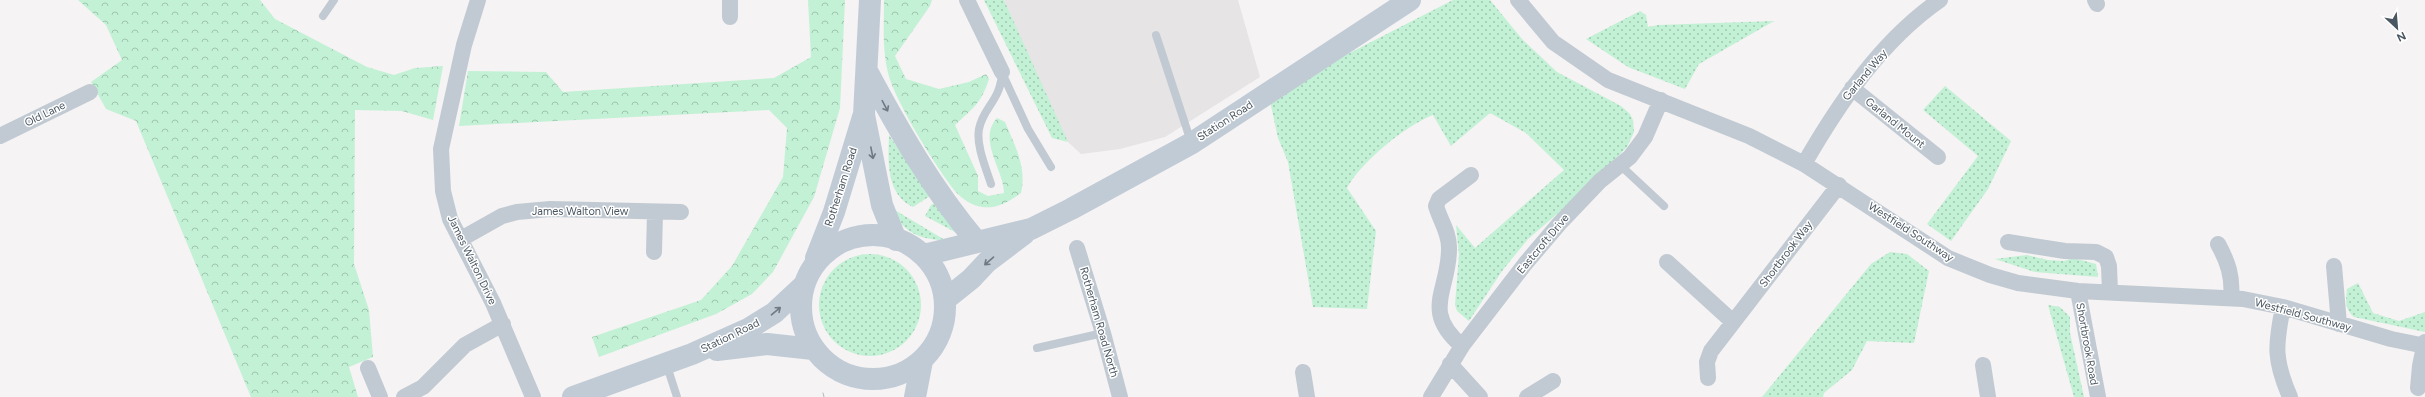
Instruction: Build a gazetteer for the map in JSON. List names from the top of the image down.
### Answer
{
  "streets": {
    "main road": ["Station Road", "Rotherham Road"],
    "street": [
      "Garland Way",
      "Old Lane",
      "Garland Mount",
      "James Walton View",
      "Westfield Southway",
      "Eastcroft Drive",
      "Shortbrook Way",
      "James Walton Drive",
      "Rotherham Road North",
      "Shortbrook Road"
    ]
  },
  "crossings": [
    ["Garland Way", "Garland Mount"],
    ["Garland Way", "Westfield Southway"],
    ["Station Road", "Rotherham Road"],
    ["James Walton View", "James Walton Drive"],
    ["Westfield Southway", "Eastcroft Drive"],
    ["Westfield Southway", "Shortbrook Way"],
    ["Westfield Southway", "Shortbrook Road"]
  ],
  "north": "bottom right"
}
